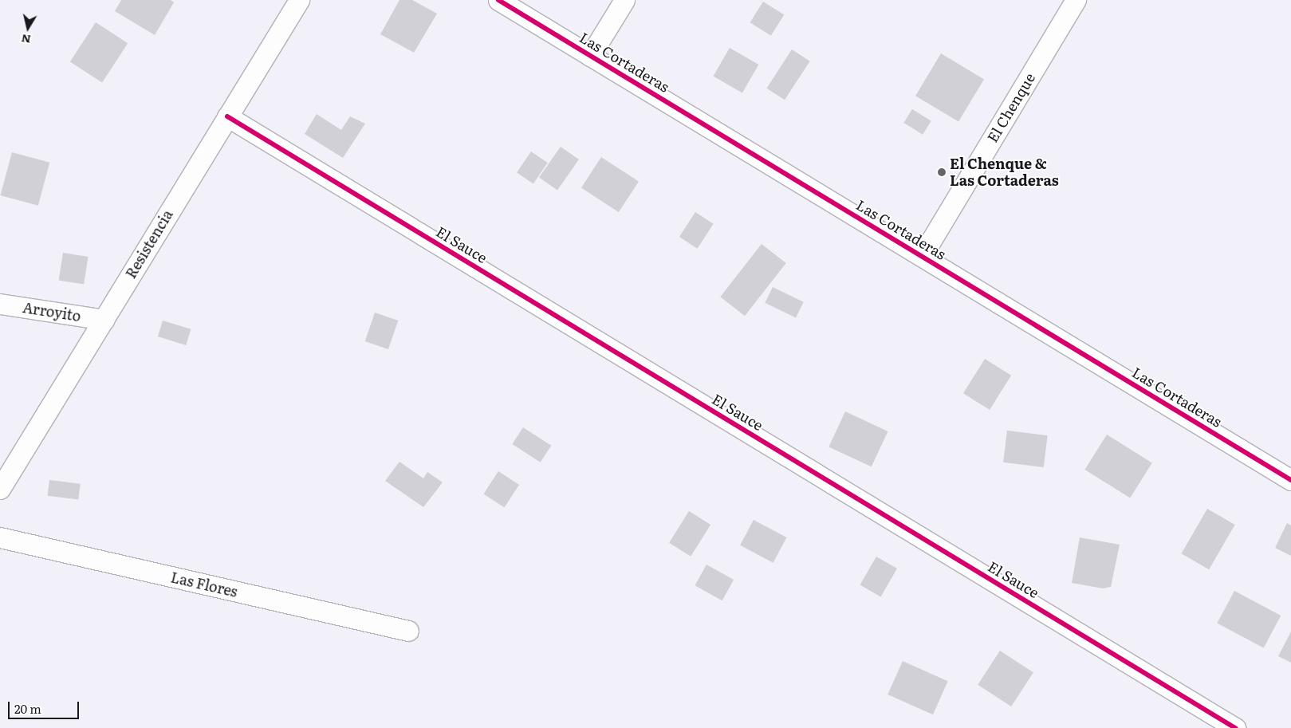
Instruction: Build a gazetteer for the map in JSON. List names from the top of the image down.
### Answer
{
  "streets": {
    "street": [
      "Las Cortaderas",
      "El Chenque",
      "Resistencia",
      "El Sauce",
      "Arroyito",
      "Las Flores"
    ]
  },
  "crossings": [
    ["Las Cortaderas", "El Chenque"],
    ["Resistencia", "El Sauce"],
    ["Resistencia", "Arroyito"]
  ],
  "places": ["El Chenque & Las Cortaderas"],
  "scale_bar": "20 m",
  "north": "bottom"
}
